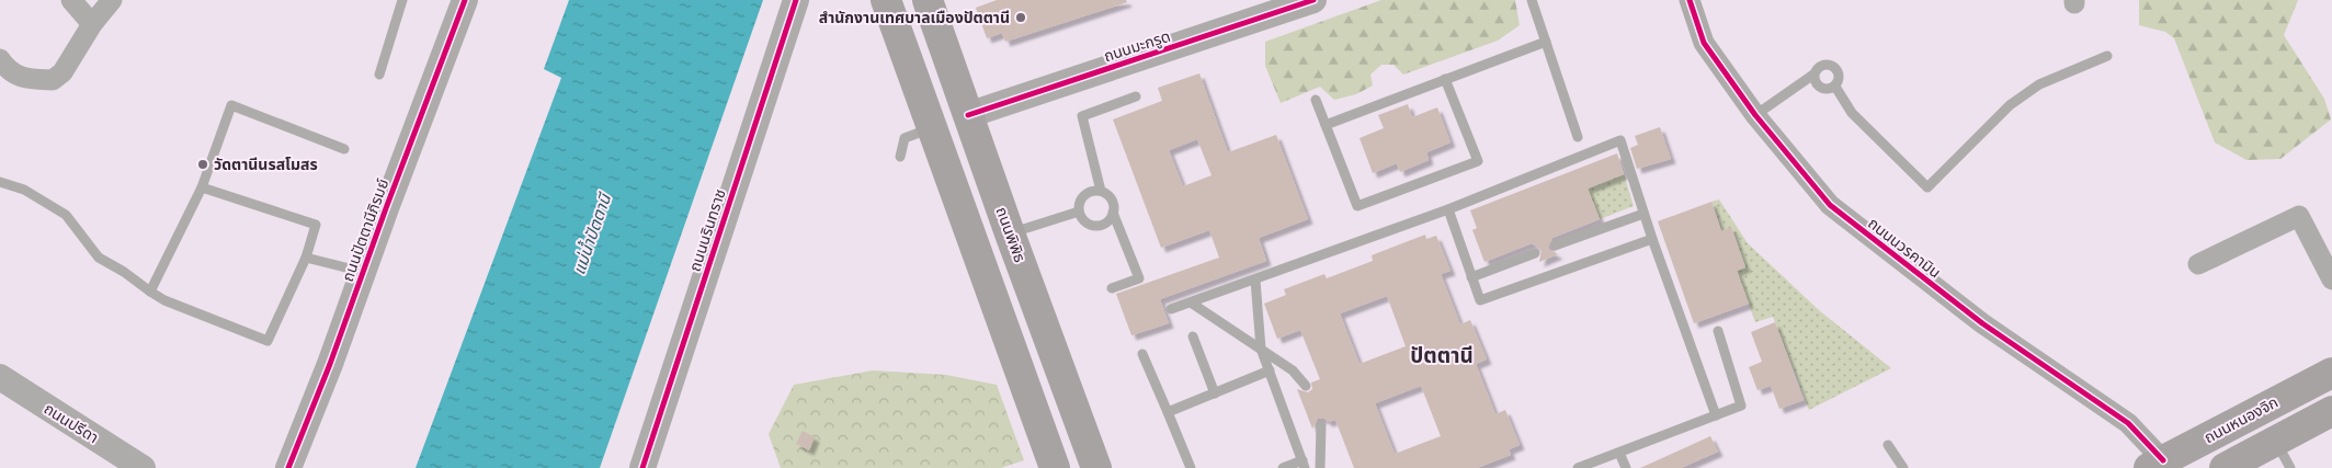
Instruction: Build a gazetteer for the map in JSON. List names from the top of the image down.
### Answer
{
  "streets": {
    "main road": ["ถนนพิพิธ", "ถนนหนองจิก"],
    "street": [
      "ถนนมะกรูด",
      "ถนนปัตตานีภิรมย์",
      "ถนนนรินทราช",
      "ถนนนวรคามิน",
      "ถนนปรีดา"
    ]
  },
  "crossings": [
    ["ถนนมะกรูด", "ถนนพิพิธ"],
    ["ถนนนวรคามิน", "ถนนหนองจิก"]
  ],
  "districts": ["ปัตตานี"],
  "water": ["แม่น้ำปัตตานี"],
  "places": ["สำนักงานเทศบาลเมืองปัตตานี", "วัดตานีนรสโมสร"]
}
